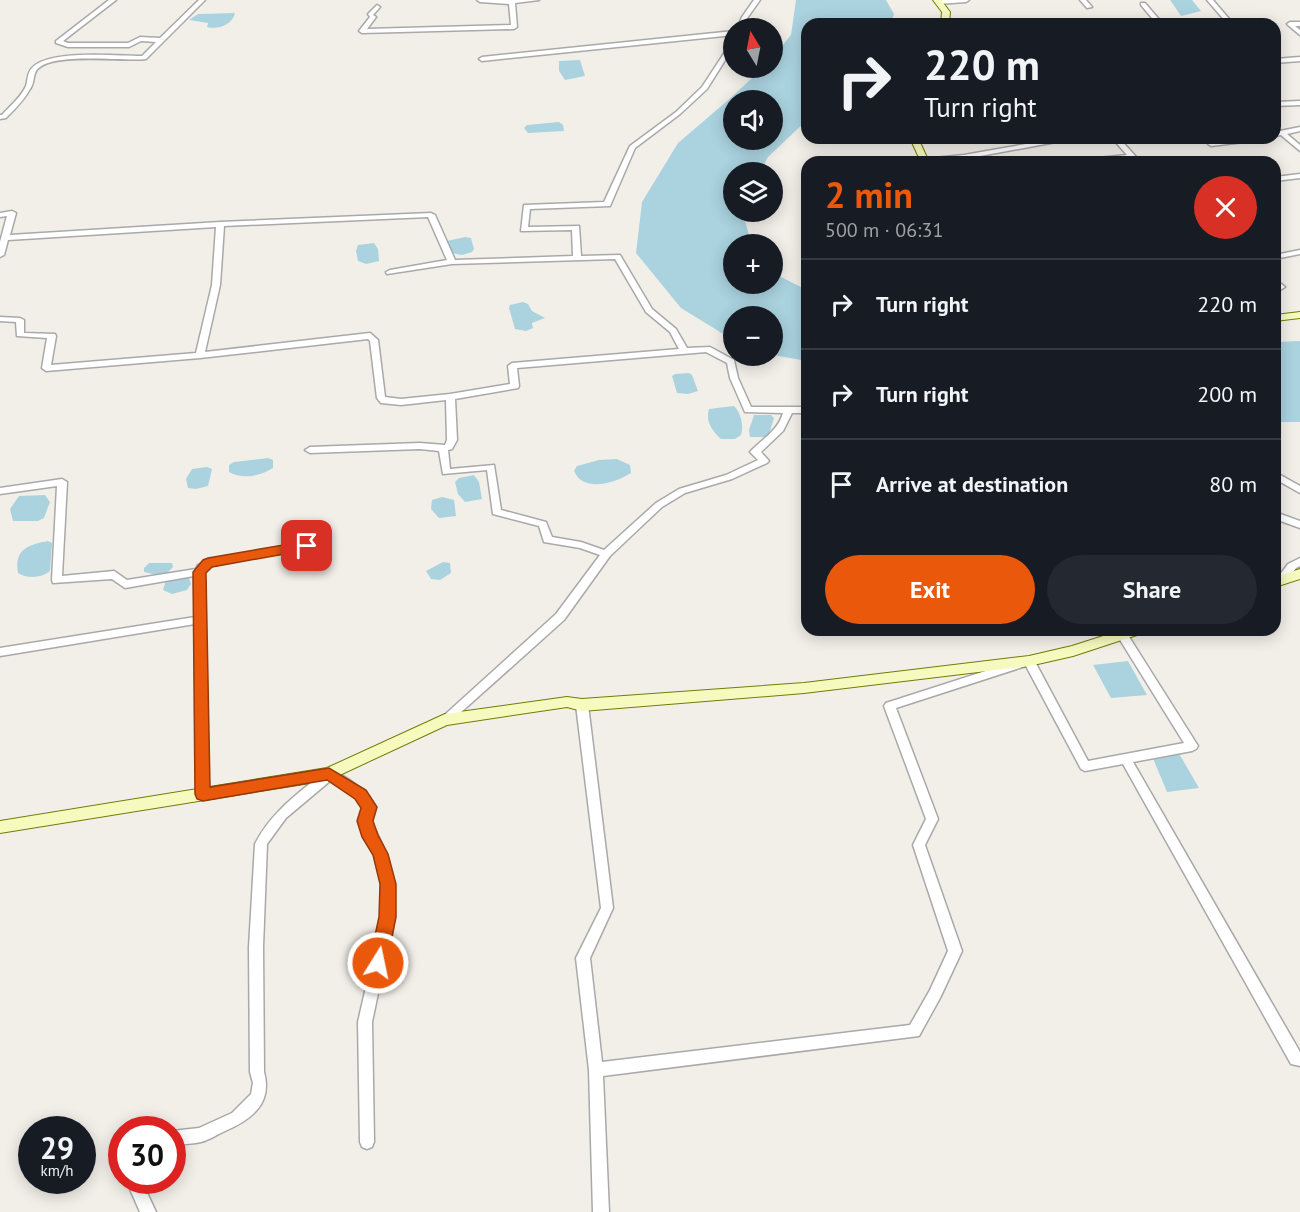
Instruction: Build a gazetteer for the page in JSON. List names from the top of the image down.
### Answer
{
  "north": "top",
  "page": {
    "map_buttons": ["+", "−"],
    "turn": ["220 m", "Turn right"],
    "heading": ["2 min", "500 m · 06:31"],
    "list": [
      {
        "name": "Turn right",
        "value": "220 m"
      },
      {
        "name": "Turn right",
        "value": "200 m"
      },
      {
        "name": "Arrive at destination",
        "value": "80 m"
      }
    ],
    "buttons": ["Exit", "Share"],
    "speed": "29 km/h",
    "limit": "30"
  }
}
